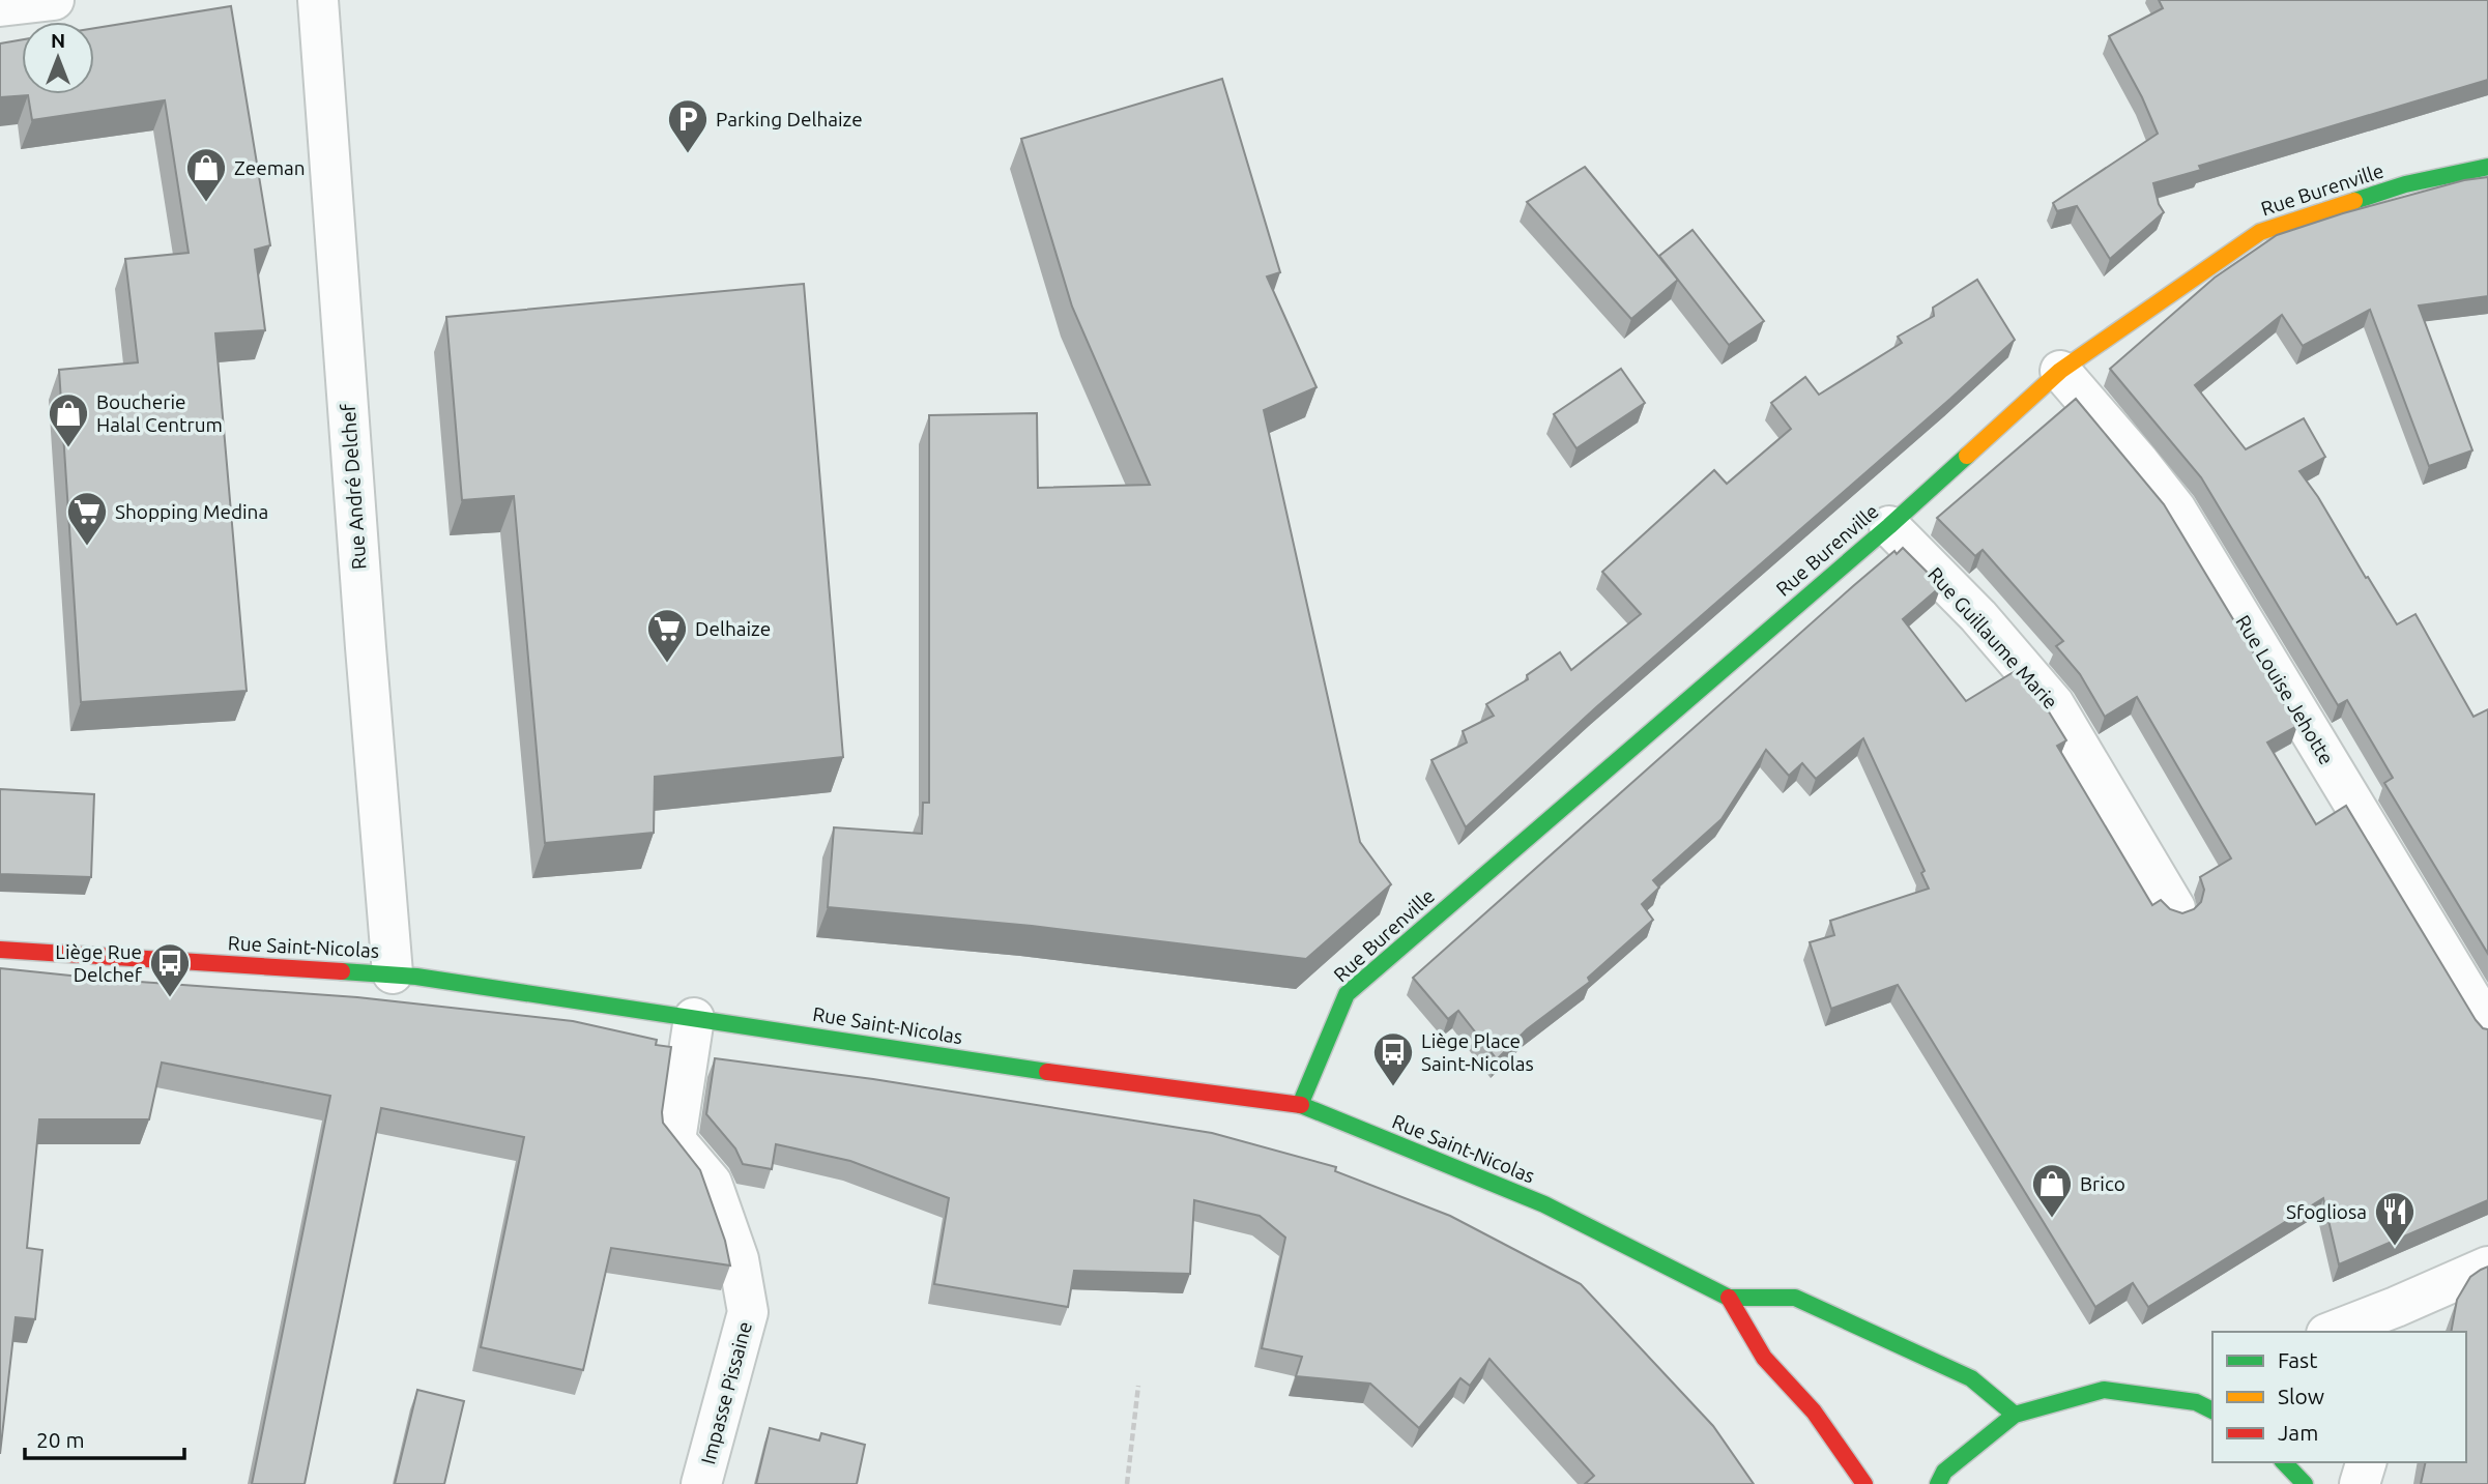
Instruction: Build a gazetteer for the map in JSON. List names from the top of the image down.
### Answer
{
  "streets": {
    "street": [
      "Rue Burenville",
      "Rue André Delchef",
      "Rue Guillaume Marie",
      "Rue Louise Jehotte",
      "Rue Saint-Nicolas",
      "Impasse Pissaine"
    ]
  },
  "crossings": [
    ["Rue Burenville", "Rue Guillaume Marie"],
    ["Rue Burenville", "Rue Louise Jehotte"],
    ["Rue Burenville", "Rue Saint-Nicolas"],
    ["Rue André Delchef", "Rue Saint-Nicolas"],
    ["Rue Saint-Nicolas", "Impasse Pissaine"]
  ],
  "places": {
    "parking": ["Parking Delhaize"],
    "shop": ["Zeeman", "Boucherie Halal Centrum", "Brico"],
    "supermarket": ["Shopping Medina", "Delhaize"],
    "bus stop": ["Liège Rue Delchef", "Liège Place Saint-Nicolas"],
    "restaurant": ["Sfogliosa"]
  },
  "legend": ["Fast", "Slow", "Jam"],
  "scale_bar": "20 m",
  "north": "top"
}
